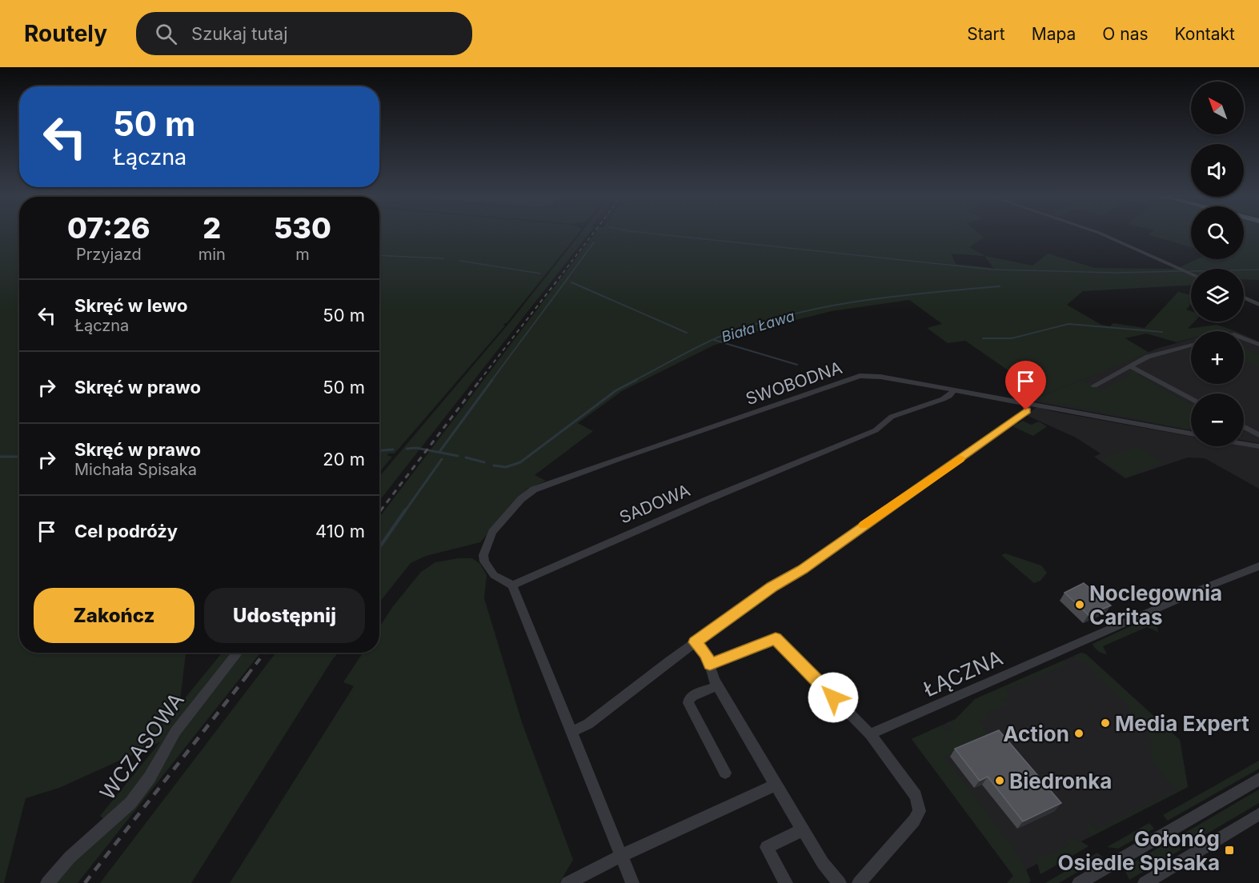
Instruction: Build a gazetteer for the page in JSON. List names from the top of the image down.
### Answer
{
  "streets": {
    "street": [
      "SWOBODNA",
      "SADOWA",
      "ŁĄCZNA",
      "WCZASOWA"
    ]
  },
  "crossings": [
    ["SWOBODNA", "SADOWA"]
  ],
  "water": ["Biała Ława"],
  "places": {
    "other": [
      "Noclegownia Caritas",
      "Media Expert",
      "Action",
      "Biedronka"
    ],
    "transit": ["Gołonóg Osiedle Spisaka"]
  },
  "north": "top left",
  "page": {
    "header": "Routely",
    "search": "Szukaj tutaj",
    "nav": [
      "Start",
      "Mapa",
      "O nas",
      "Kontakt"
    ],
    "map_buttons": ["+", "−"],
    "turn": ["50 m", "Łączna"],
    "eta": [
      "07:26",
      "Przyjazd",
      "2",
      "min",
      "530",
      "m"
    ],
    "list": [
      {
        "name": "Skręć w lewo",
        "note": "Łączna",
        "value": "50 m"
      },
      {
        "name": "Skręć w prawo",
        "value": "50 m"
      },
      {
        "name": "Skręć w prawo",
        "note": "Michała Spisaka",
        "value": "20 m"
      },
      {
        "name": "Cel podróży",
        "value": "410 m"
      }
    ],
    "buttons": ["Zakończ", "Udostępnij"]
  }
}
